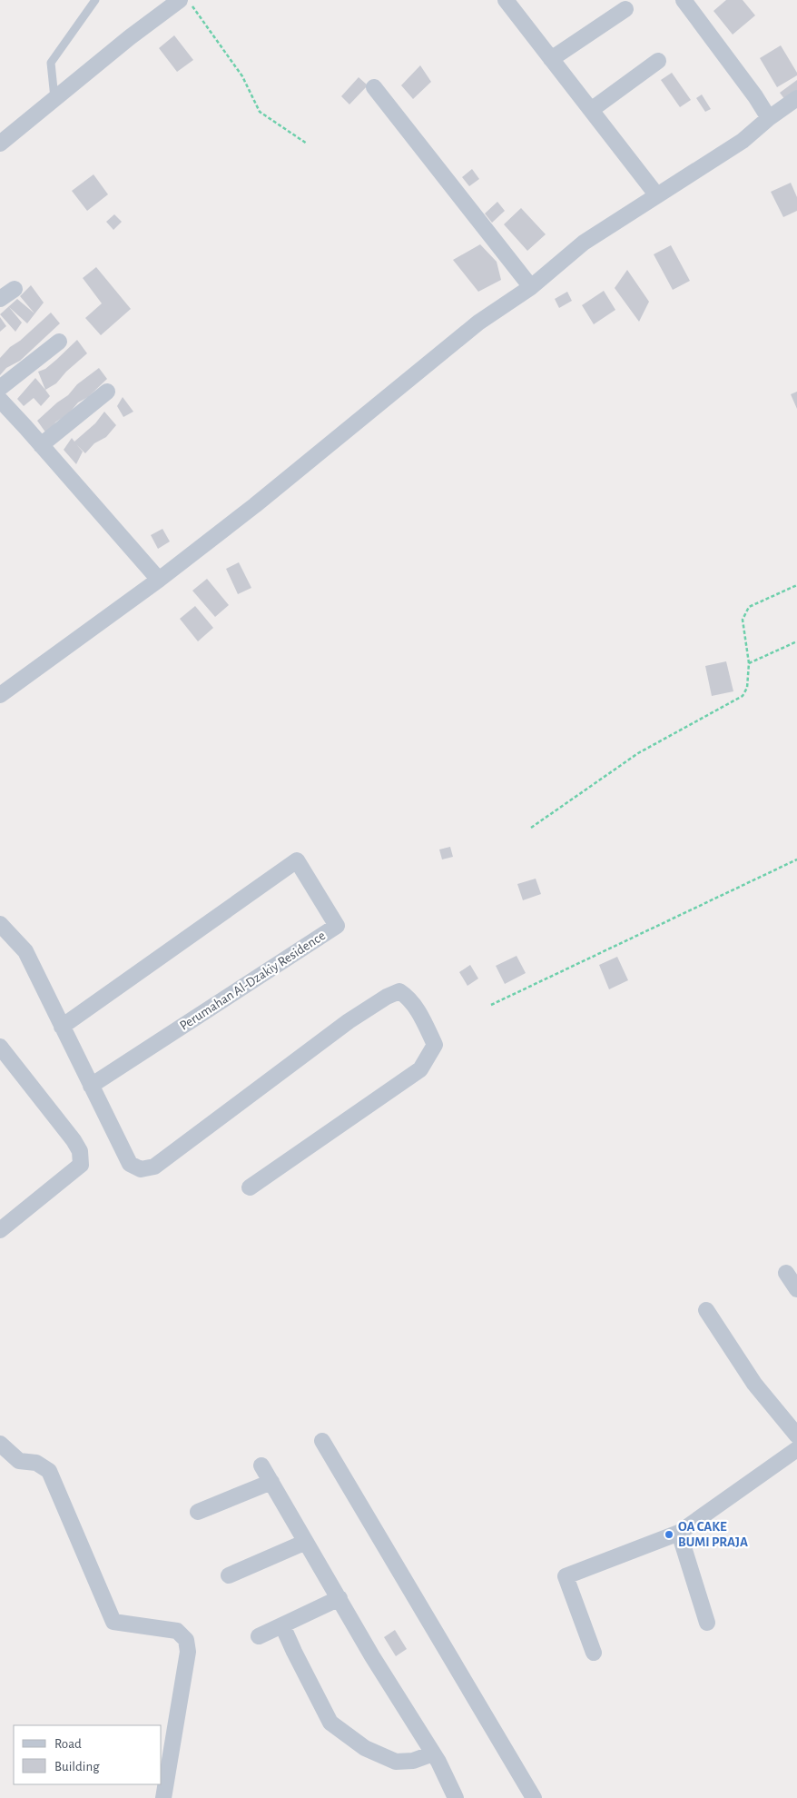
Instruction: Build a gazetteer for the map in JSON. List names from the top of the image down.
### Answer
{
  "streets": {
    "street": ["Perumahan Al-Dzakiy Residence"]
  },
  "places": ["OA CAKE BUMI PRAJA"],
  "legend": ["Road", "Building"]
}
